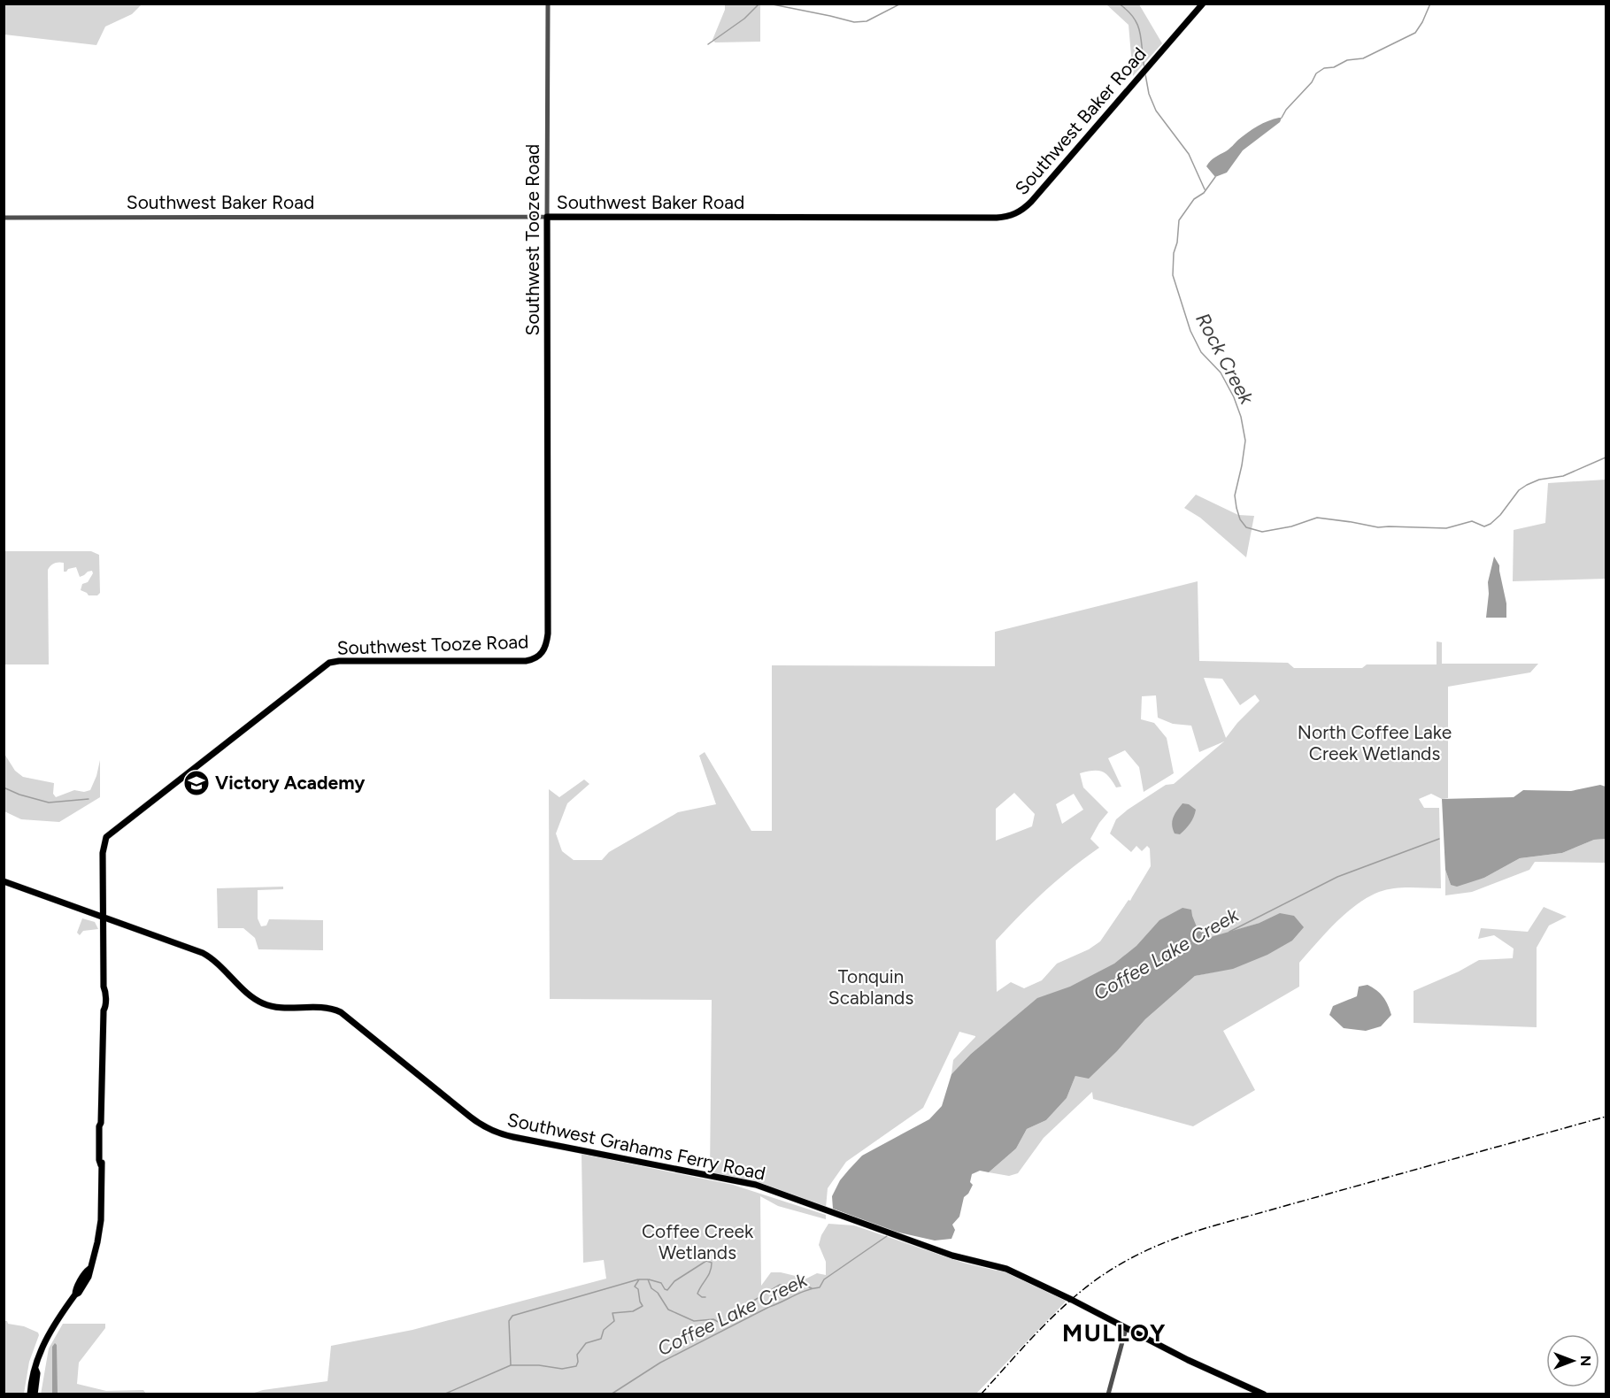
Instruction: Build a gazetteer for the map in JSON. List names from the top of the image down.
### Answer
{
  "streets": {
    "main road": ["Southwest Baker Road", "Southwest Tooze Road", "Southwest Grahams Ferry Road"]
  },
  "crossings": [
    ["Southwest Baker Road", "Southwest Tooze Road"],
    ["Southwest Tooze Road", "Southwest Grahams Ferry Road"]
  ],
  "districts": ["MULLOY"],
  "water": ["Rock Creek", "Coffee Lake Creek"],
  "parks": ["North Coffee Lake Creek Wetlands", "Tonquin Scablands", "Coffee Creek Wetlands"],
  "places": {
    "school or university": ["Victory Academy"]
  },
  "north": "right"
}
